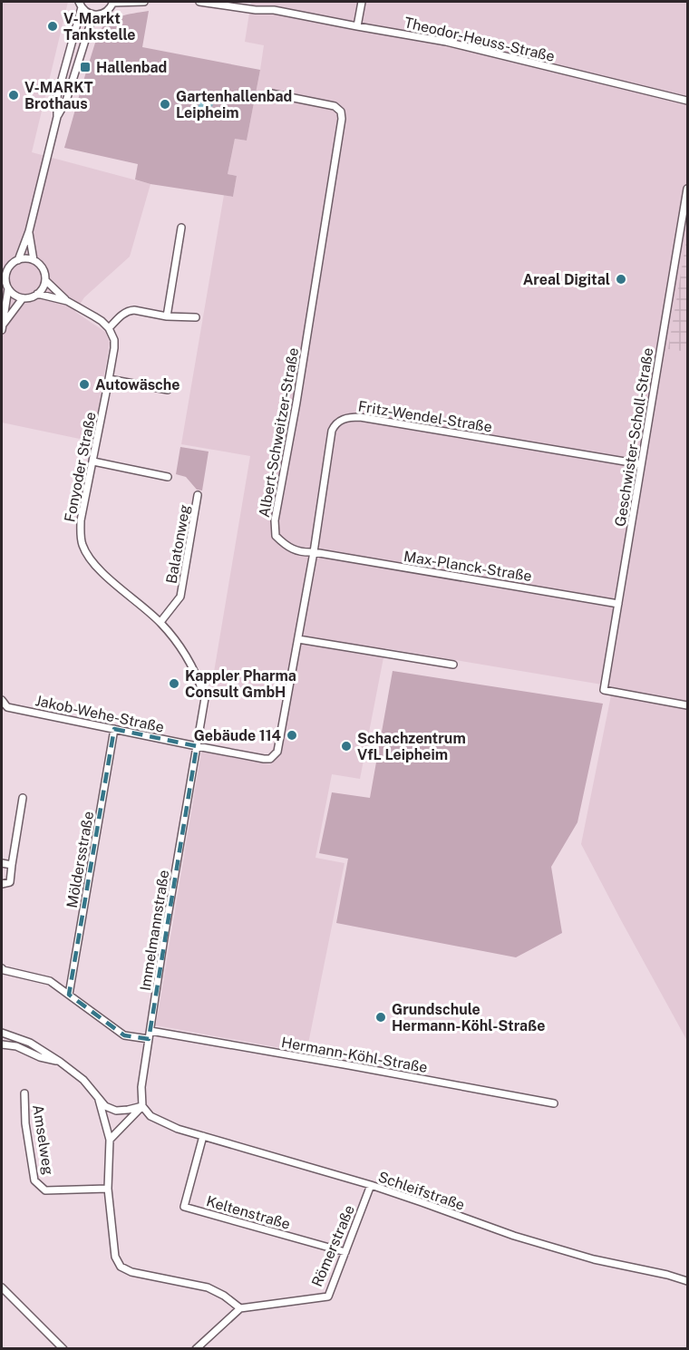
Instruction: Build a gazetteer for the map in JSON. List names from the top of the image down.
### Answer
{
  "streets": {
    "street": [
      "Theodor-Heuss-Straße",
      "Fritz-Wendel-Straße",
      "Albert-Schweitzer-Straße",
      "Geschwister-Scholl-Straße",
      "Fonyoder Straße",
      "Balatonweg",
      "Max-Planck-Straße",
      "Jakob-Wehe-Straße",
      "Möldersstraße",
      "Immelmannstraße",
      "Hermann-Köhl-Straße",
      "Amselweg",
      "Schleifstraße",
      "Keltenstraße",
      "Römerstraße"
    ]
  },
  "crossings": [
    ["Fritz-Wendel-Straße", "Albert-Schweitzer-Straße"],
    ["Fritz-Wendel-Straße", "Geschwister-Scholl-Straße"],
    ["Fritz-Wendel-Straße", "Max-Planck-Straße"],
    ["Albert-Schweitzer-Straße", "Max-Planck-Straße"],
    ["Geschwister-Scholl-Straße", "Max-Planck-Straße"],
    ["Fonyoder Straße", "Balatonweg"],
    ["Fonyoder Straße", "Jakob-Wehe-Straße"],
    ["Fonyoder Straße", "Immelmannstraße"],
    ["Jakob-Wehe-Straße", "Möldersstraße"],
    ["Jakob-Wehe-Straße", "Immelmannstraße"],
    ["Immelmannstraße", "Hermann-Köhl-Straße"],
    ["Immelmannstraße", "Schleifstraße"],
    ["Schleifstraße", "Keltenstraße"],
    ["Schleifstraße", "Römerstraße"],
    ["Keltenstraße", "Römerstraße"]
  ],
  "places": {
    "other": [
      "V-Markt Tankstelle",
      "V-MARKT Brothaus",
      "Gartenhallenbad Leipheim",
      "Areal Digital",
      "Autowäsche",
      "Kappler Pharma Consult GmbH",
      "Gebäude 114",
      "Schachzentrum VfL Leipheim",
      "Grundschule Hermann-Köhl-Straße"
    ],
    "transit": ["Hallenbad"]
  }
}
